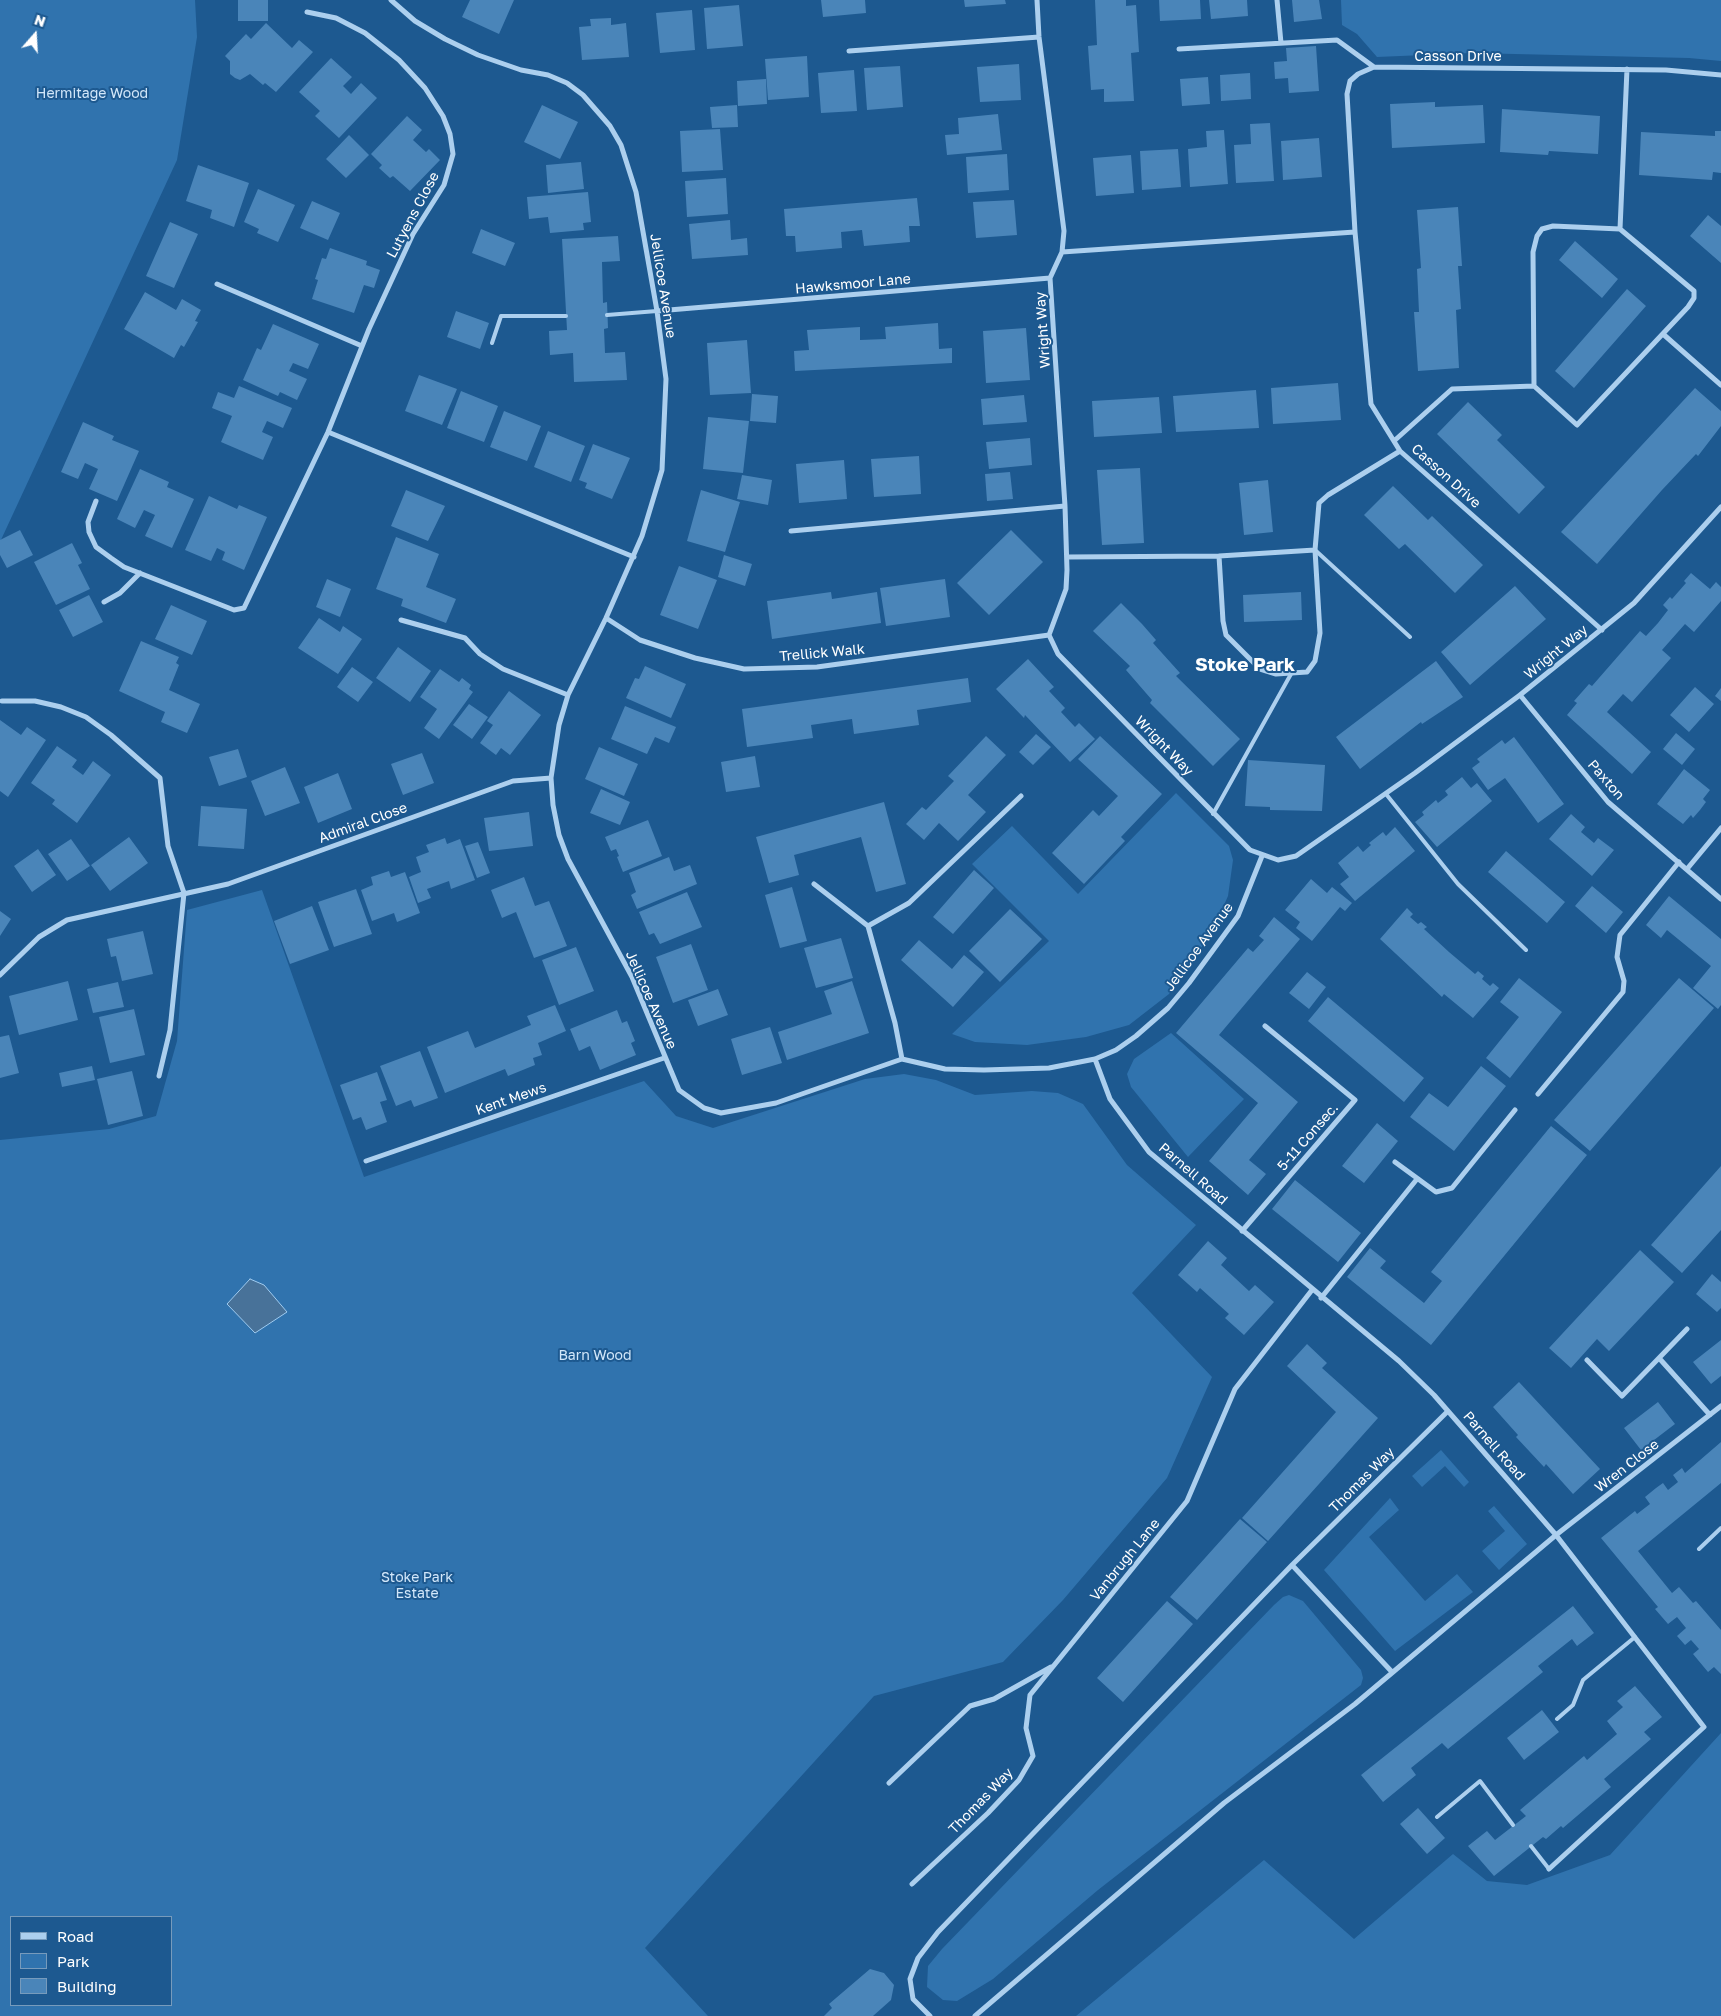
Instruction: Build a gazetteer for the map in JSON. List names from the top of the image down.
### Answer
{
  "streets": {
    "street": [
      "Casson Drive",
      "Lutyens Close",
      "Hawksmoor Lane",
      "Jellicoe Avenue",
      "Wright Way",
      "Trellick Walk",
      "Paxton",
      "Admiral Close",
      "Kent Mews",
      "5-11 Consec.",
      "Parnell Road",
      "Wren Close",
      "Thomas Way",
      "Vanbrugh Lane"
    ]
  },
  "crossings": [
    ["Casson Drive", "Wright Way"],
    ["Hawksmoor Lane", "Jellicoe Avenue"],
    ["Hawksmoor Lane", "Wright Way"],
    ["Jellicoe Avenue", "Wright Way"],
    ["Jellicoe Avenue", "Trellick Walk"],
    ["Jellicoe Avenue", "Admiral Close"],
    ["Jellicoe Avenue", "Kent Mews"],
    ["Jellicoe Avenue", "Parnell Road"],
    ["Wright Way", "Trellick Walk"],
    ["Wright Way", "Paxton"],
    ["5-11 Consec.", "Parnell Road"],
    ["Parnell Road", "Wren Close"],
    ["Parnell Road", "Thomas Way"],
    ["Parnell Road", "Vanbrugh Lane"],
    ["Thomas Way", "Vanbrugh Lane"]
  ],
  "districts": ["Stoke Park"],
  "parks": ["Hermitage Wood", "Barn Wood", "Stoke Park Estate"],
  "legend": ["Road", "Park", "Building"],
  "north": "top"
}
